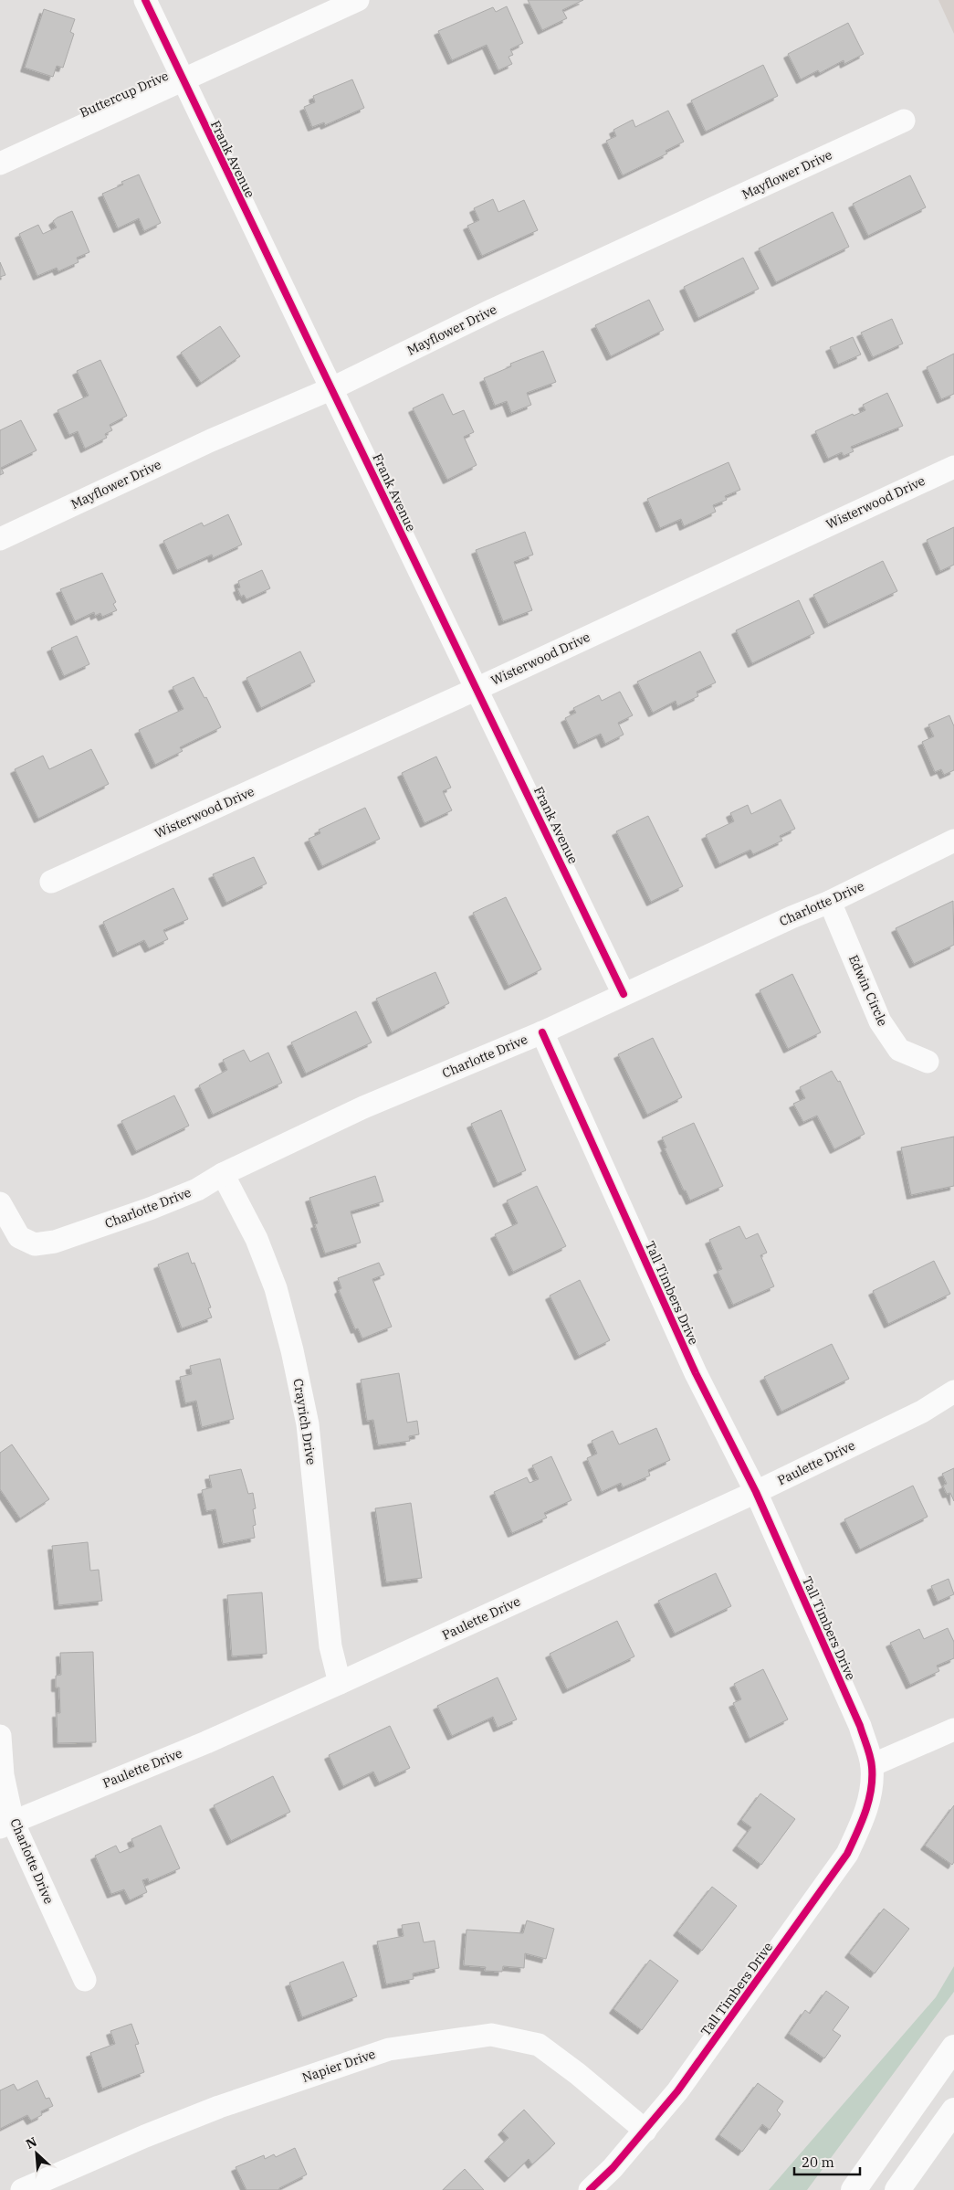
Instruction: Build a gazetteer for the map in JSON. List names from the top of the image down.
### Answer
{
  "streets": {
    "street": [
      "Buttercup Drive",
      "Frank Avenue",
      "Mayflower Drive",
      "Wisterwood Drive",
      "Charlotte Drive",
      "Edwin Circle",
      "Tall Timbers Drive",
      "Crayrich Drive",
      "Paulette Drive",
      "Napier Drive"
    ]
  },
  "crossings": [
    ["Buttercup Drive", "Frank Avenue"],
    ["Frank Avenue", "Mayflower Drive"],
    ["Frank Avenue", "Wisterwood Drive"],
    ["Frank Avenue", "Charlotte Drive"],
    ["Charlotte Drive", "Edwin Circle"],
    ["Charlotte Drive", "Tall Timbers Drive"],
    ["Charlotte Drive", "Crayrich Drive"],
    ["Charlotte Drive", "Paulette Drive"],
    ["Tall Timbers Drive", "Paulette Drive"],
    ["Tall Timbers Drive", "Napier Drive"],
    ["Crayrich Drive", "Paulette Drive"]
  ],
  "scale_bar": "20 m",
  "north": "top left"
}
